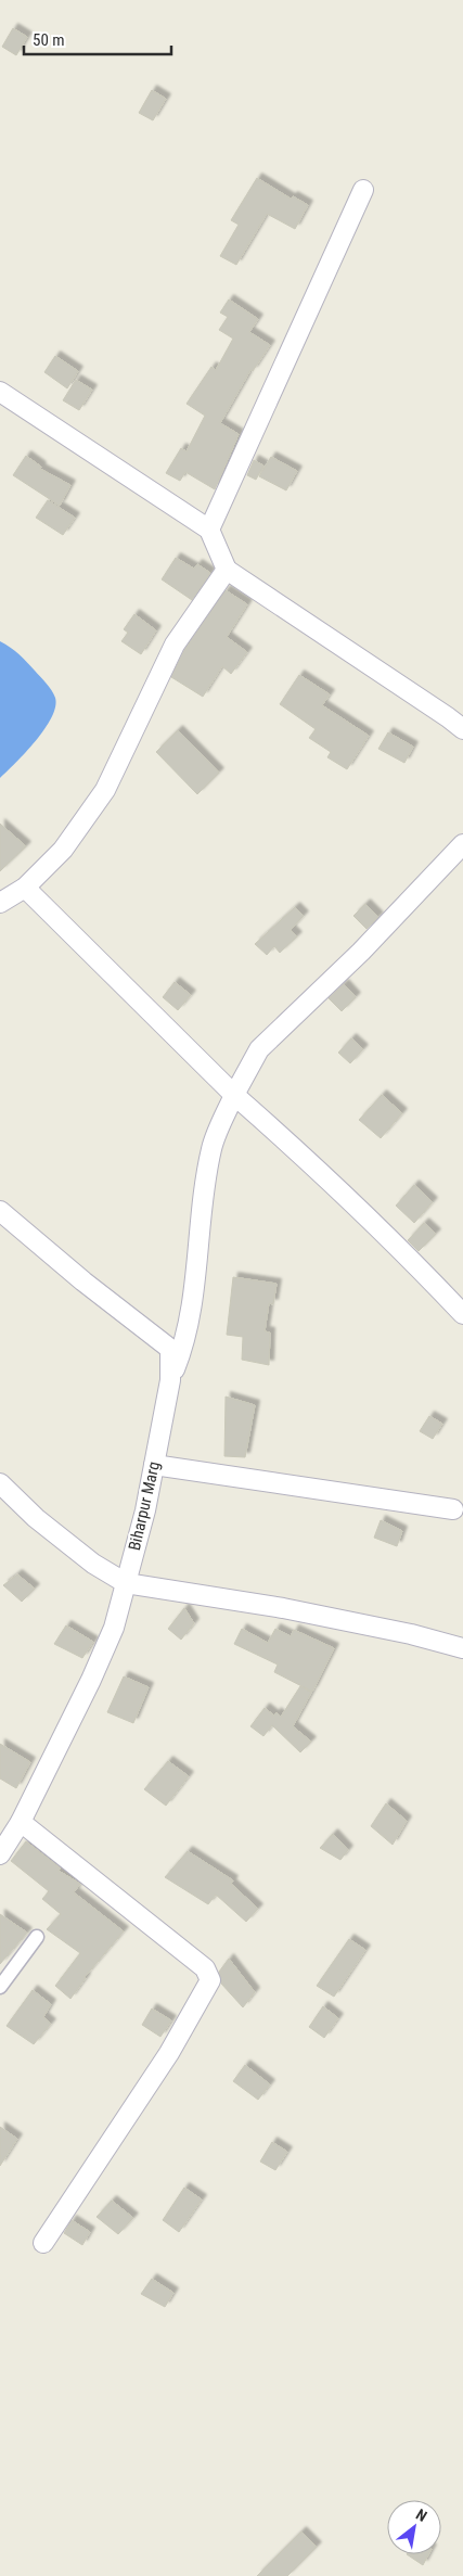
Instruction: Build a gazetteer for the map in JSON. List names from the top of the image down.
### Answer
{
  "streets": {
    "street": ["Biharpur Marg"]
  },
  "scale_bar": "50 m",
  "north": "top right"
}
